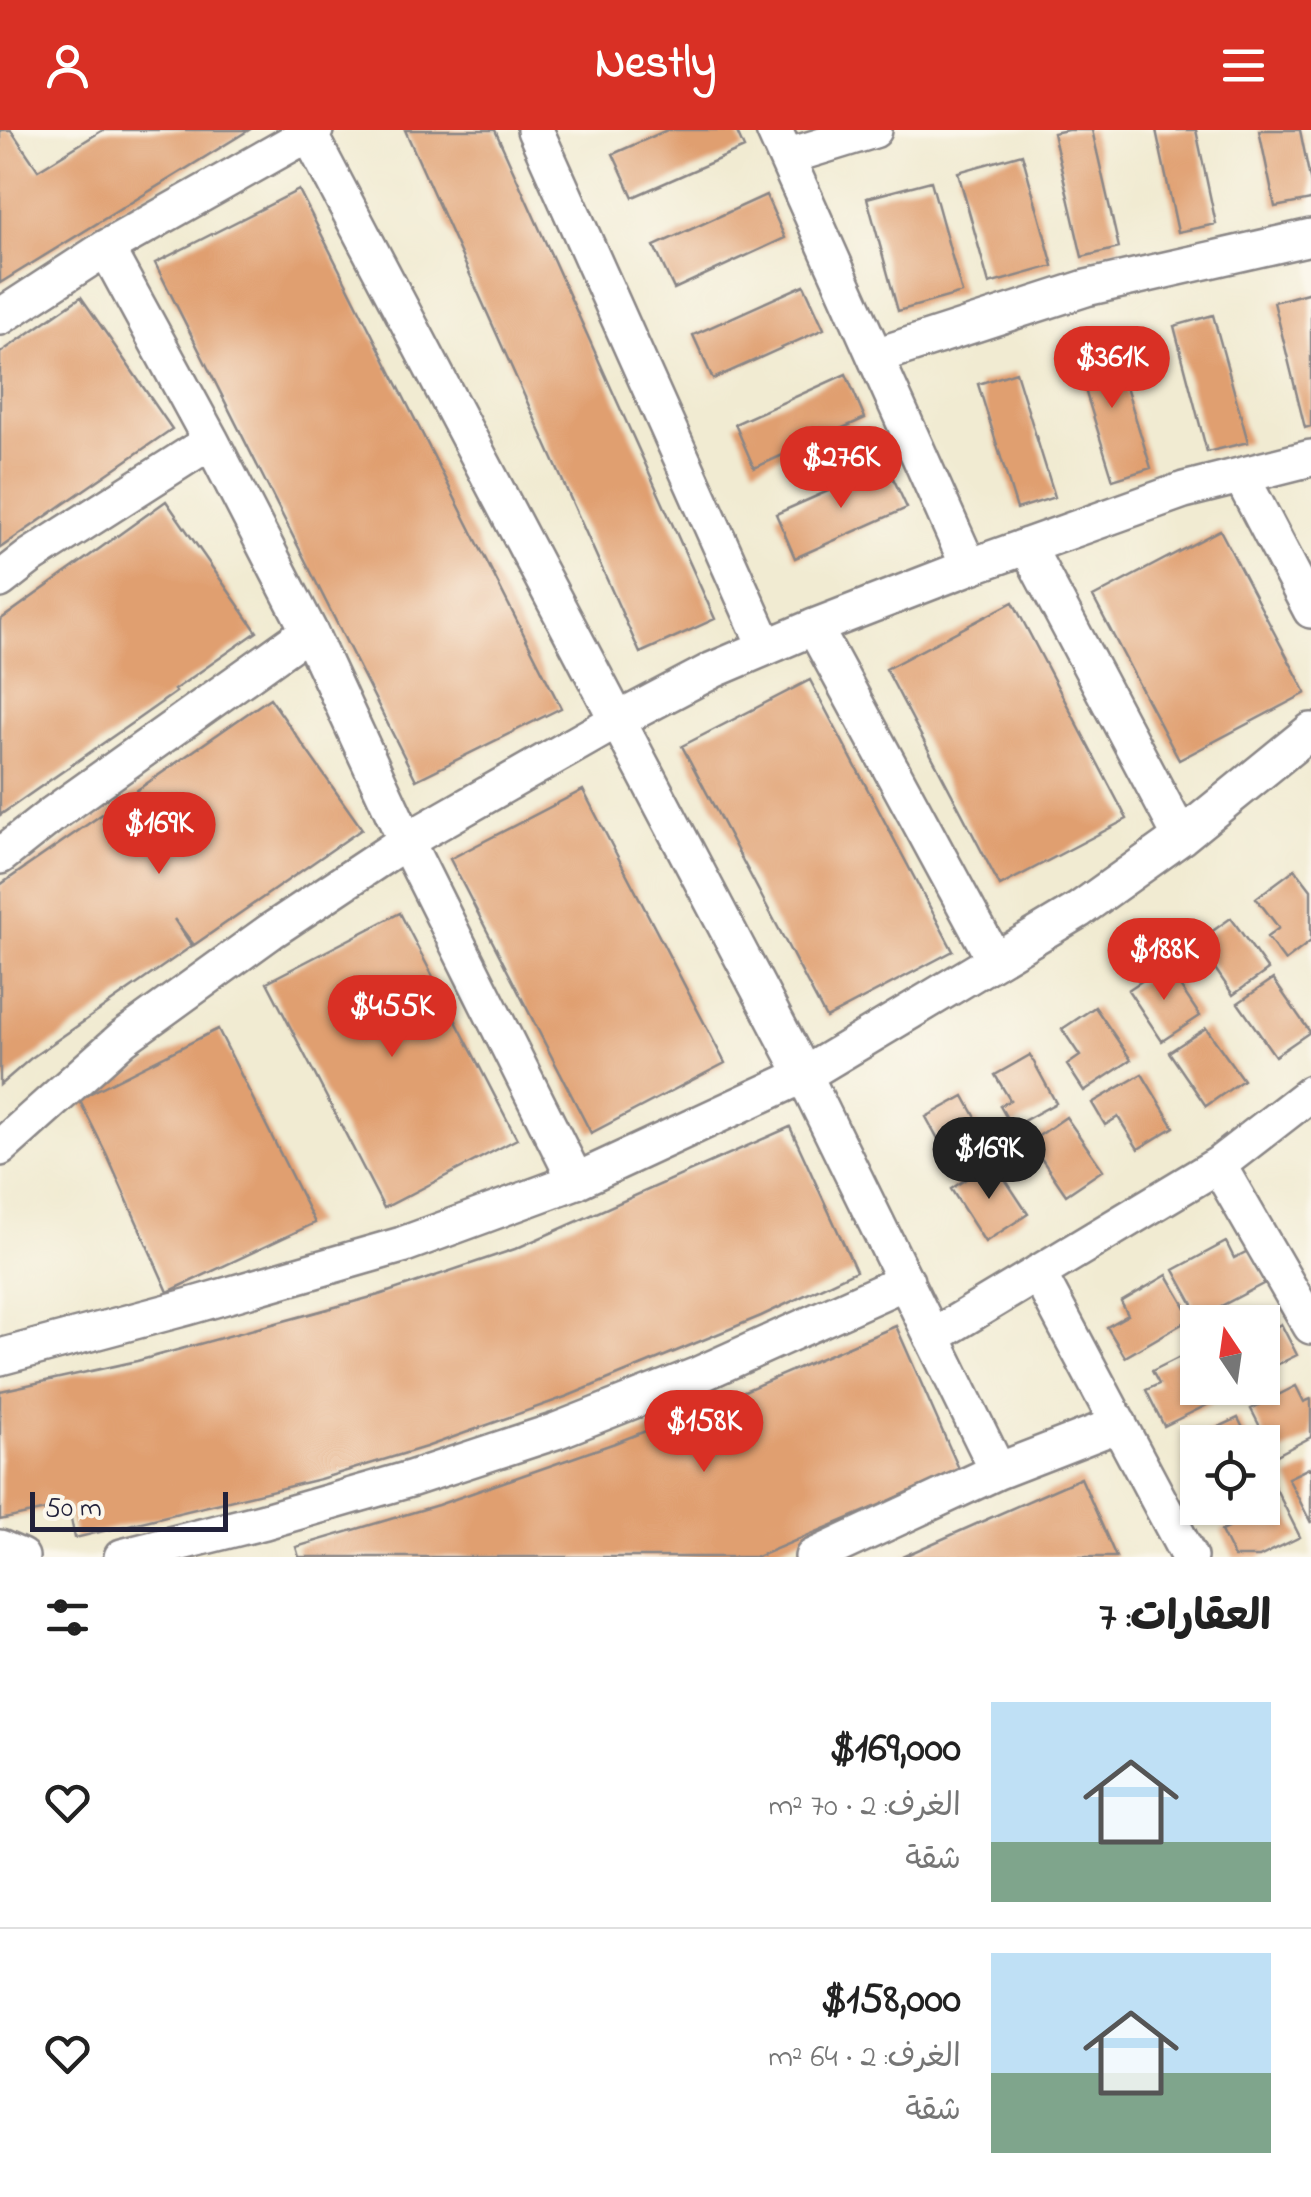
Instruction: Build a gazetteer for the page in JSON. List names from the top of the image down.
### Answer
{
  "scale_bar": "50 m",
  "north": "top",
  "page": {
    "header": "Nestly",
    "price": [
      "$361K",
      "$276K",
      "$169K",
      "$188K",
      "$455K",
      "$169K",
      "$158K"
    ],
    "scale": "50 m",
    "heading": "العقارات: 7",
    "list": [
      {
        "name": "$169,000",
        "note": "الغرف: 2 · 70 m² · شقة"
      },
      {
        "name": "$158,000",
        "note": "الغرف: 2 · 64 m² · شقة"
      }
    ]
  }
}
